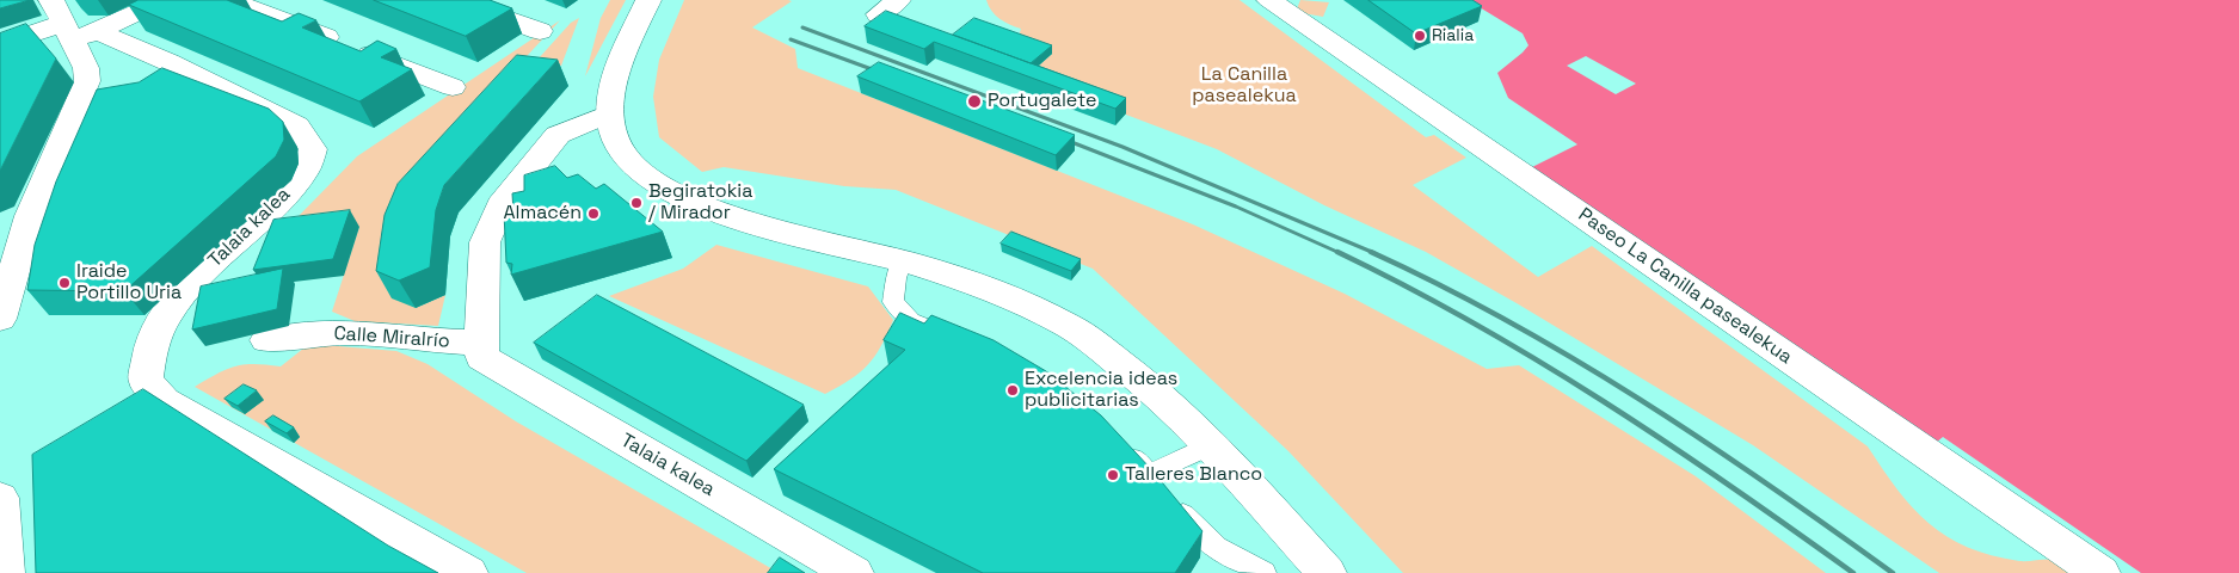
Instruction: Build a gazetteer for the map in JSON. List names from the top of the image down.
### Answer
{
  "streets": {
    "street": ["Talaia kalea", "Paseo La Canilla pasealekua", "Calle Miralrío"]
  },
  "crossings": [
    ["Talaia kalea", "Calle Miralrío"]
  ],
  "parks": ["La Canilla pasealekua"],
  "places": [
    "Rialia",
    "Portugalete",
    "Begiratokia / Mirador",
    "Almacén",
    "Iraide Portillo Uria",
    "Excelencia ideas publicitarias",
    "Talleres Blanco"
  ]
}
